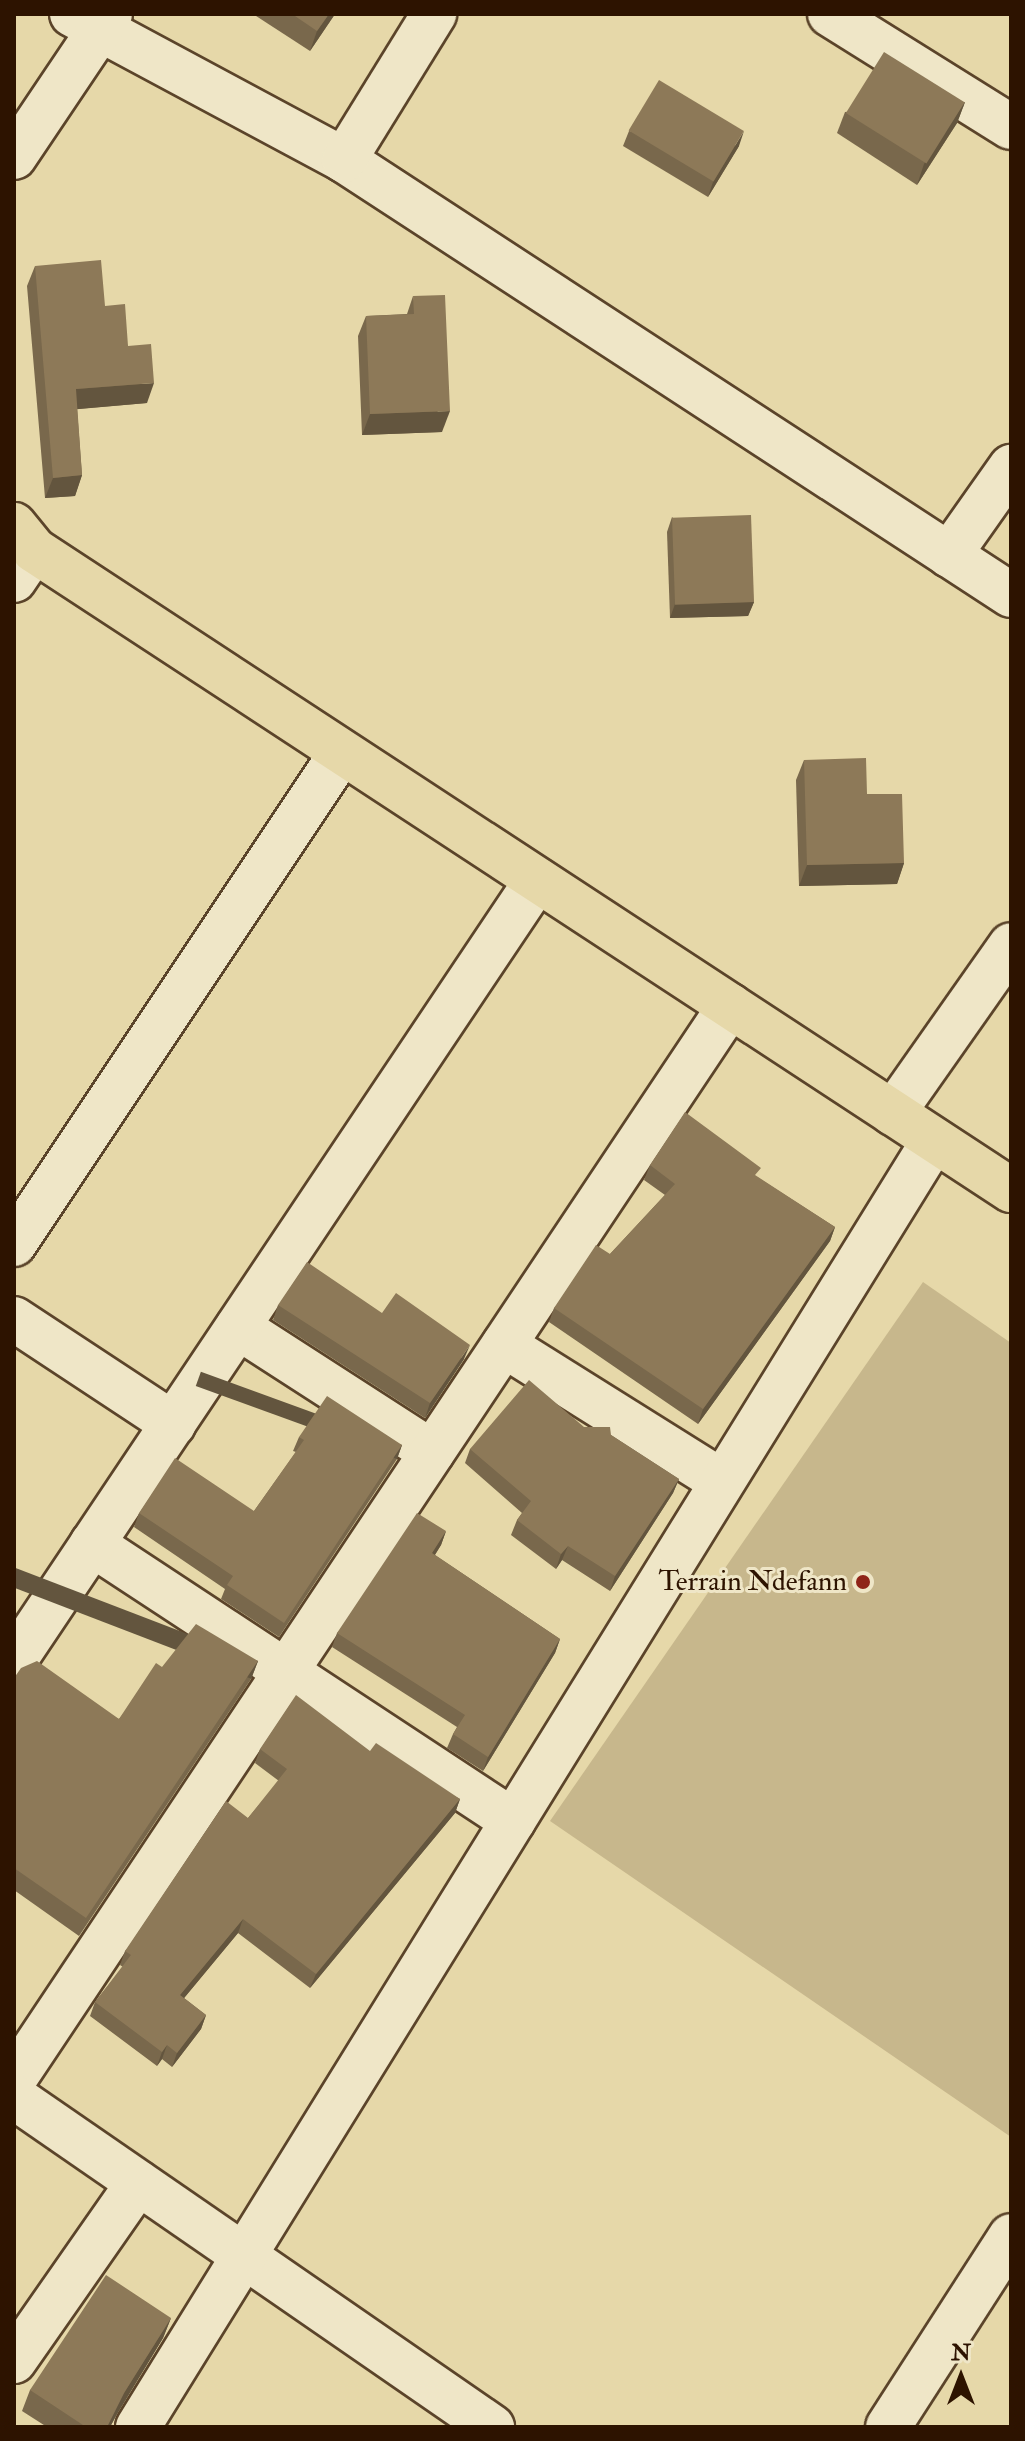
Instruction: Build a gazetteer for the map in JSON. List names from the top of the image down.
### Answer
{
  "places": ["Terrain Ndefann"],
  "north": "top"
}
